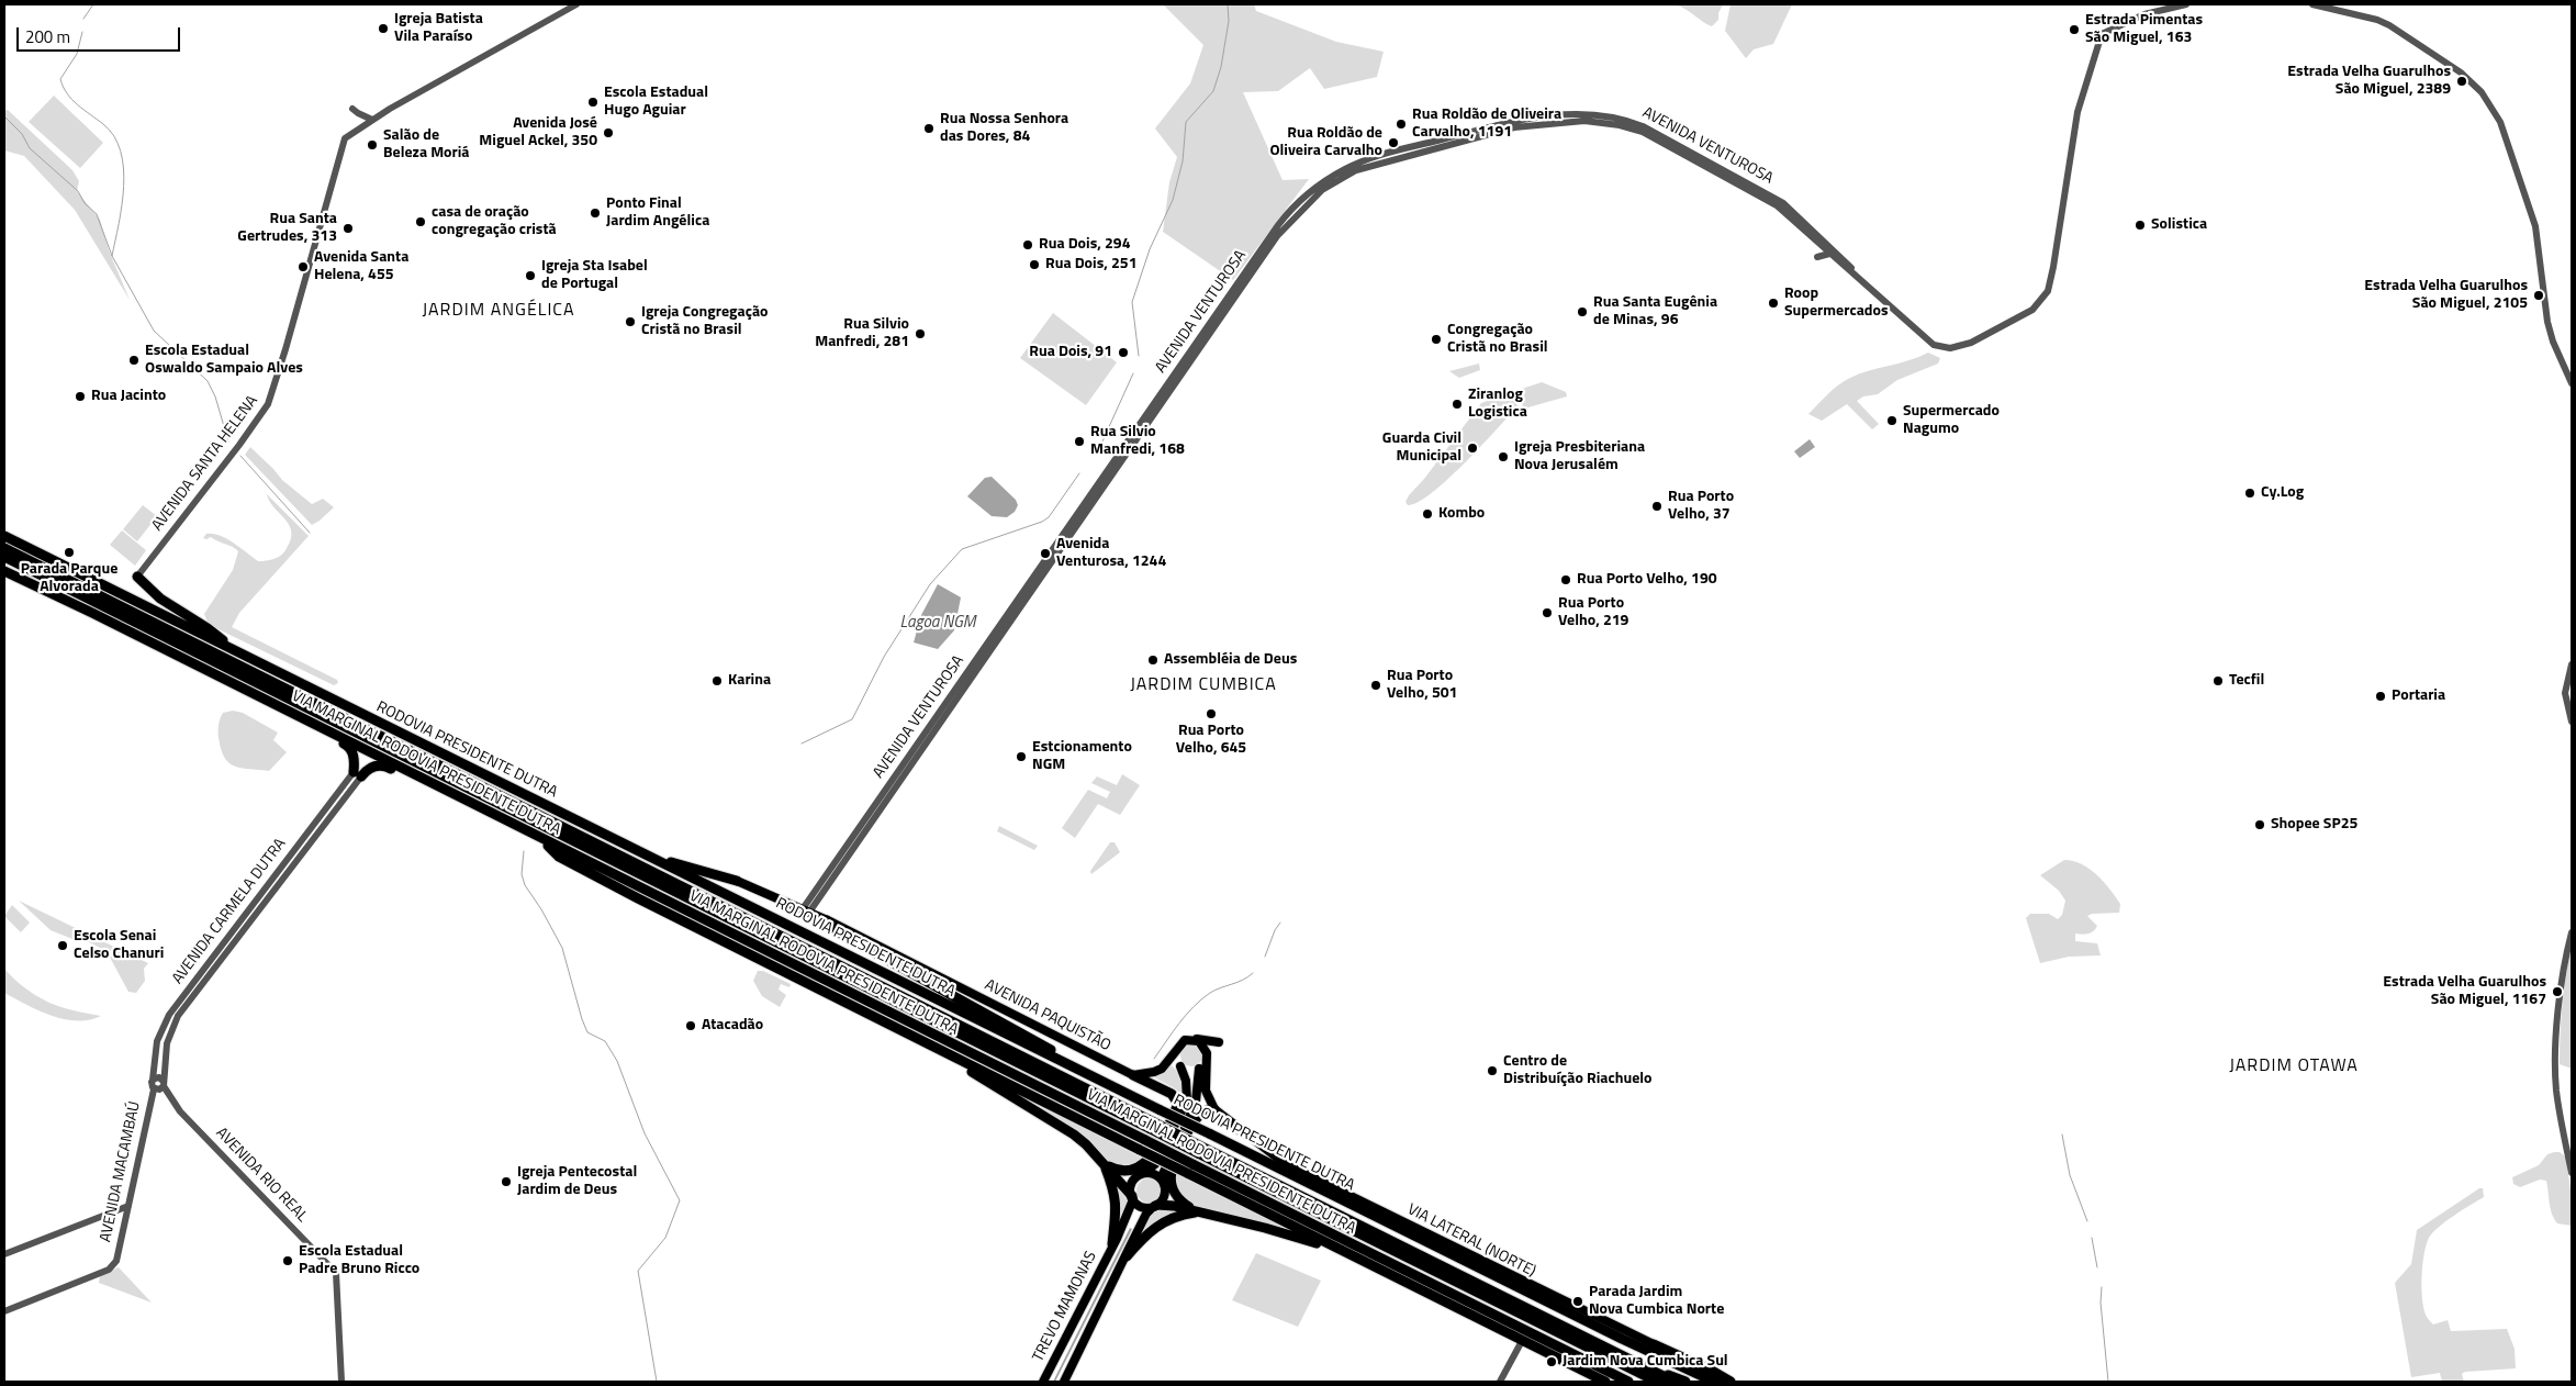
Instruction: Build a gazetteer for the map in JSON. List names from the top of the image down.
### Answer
{
  "streets": {
    "highway": ["RODOVIA PRESIDENTE DUTRA", "VIA MARGINAL RODOVIA PRESIDENTE DUTRA"],
    "main road": ["AVENIDA PAQUISTÃO", "VIA LATERAL (NORTE)", "TREVO MAMONAS"],
    "street": [
      "AVENIDA VENTUROSA",
      "AVENIDA SANTA HELENA",
      "AVENIDA CARMELA DUTRA",
      "AVENIDA MACAMBAÚ",
      "AVENIDA RIO REAL"
    ]
  },
  "crossings": [
    ["AVENIDA VENTUROSA", "AVENIDA PAQUISTÃO"],
    ["AVENIDA CARMELA DUTRA", "AVENIDA MACAMBAÚ"],
    ["AVENIDA CARMELA DUTRA", "AVENIDA RIO REAL"],
    ["AVENIDA MACAMBAÚ", "AVENIDA RIO REAL"]
  ],
  "districts": ["JARDIM ANGÉLICA", "JARDIM CUMBICA", "JARDIM OTAWA"],
  "water": ["Lagoa NGM"],
  "places": [
    "Igreja Batista Vila Paraíso",
    "Estrada Pimentas São Miguel, 163",
    "Estrada Velha Guarulhos São Miguel, 2389",
    "Escola Estadual Hugo Aguiar",
    "Rua Roldão de Oliveira Carvalho, 1191",
    "Rua Nossa Senhora das Dores, 84",
    "Avenida José Miguel Ackel, 350",
    "Rua Roldão de Oliveira Carvalho",
    "Salão de Beleza Moriá",
    "Ponto Final Jardim Angélica",
    "casa de oração congregação cristã",
    "Solistica",
    "Rua Santa Gertrudes, 313",
    "Rua Dois, 294",
    "Rua Dois, 251",
    "Avenida Santa Helena, 455",
    "Igreja Sta Isabel de Portugal",
    "Estrada Velha Guarulhos São Miguel, 2105",
    "Roop Supermercados",
    "Rua Santa Eugênia de Minas, 96",
    "Igreja Congregação Cristã no Brasil",
    "Rua Silvio Manfredi, 281",
    "Congregação Cristã no Brasil",
    "Rua Dois, 91",
    "Escola Estadual Oswaldo Sampaio Alves",
    "Rua Jacinto",
    "Ziranlog Logistica",
    "Supermercado Nagumo",
    "Rua Silvio Manfredi, 168",
    "Guarda Civil Municipal",
    "Igreja Presbiteriana Nova Jerusalém",
    "Cy.Log",
    "Rua Porto Velho, 37",
    "Kombo",
    "Parada Parque Alvorada",
    "Avenida Venturosa, 1244",
    "Rua Porto Velho, 190",
    "Rua Porto Velho, 219",
    "Assembléia de Deus",
    "Karina",
    "Tecfil",
    "Rua Porto Velho, 501",
    "Portaria",
    "Rua Porto Velho, 645",
    "Estcionamento NGM",
    "Shopee SP25",
    "Escola Senai Celso Chanuri",
    "Estrada Velha Guarulhos São Miguel, 1167",
    "Atacadão",
    "Centro de Distribuíção Riachuelo",
    "Igreja Pentecostal Jardim de Deus",
    "Escola Estadual Padre Bruno Ricco",
    "Parada Jardim Nova Cumbica Norte",
    "Jardim Nova Cumbica Sul"
  ],
  "scale_bar": "200 m"
}
